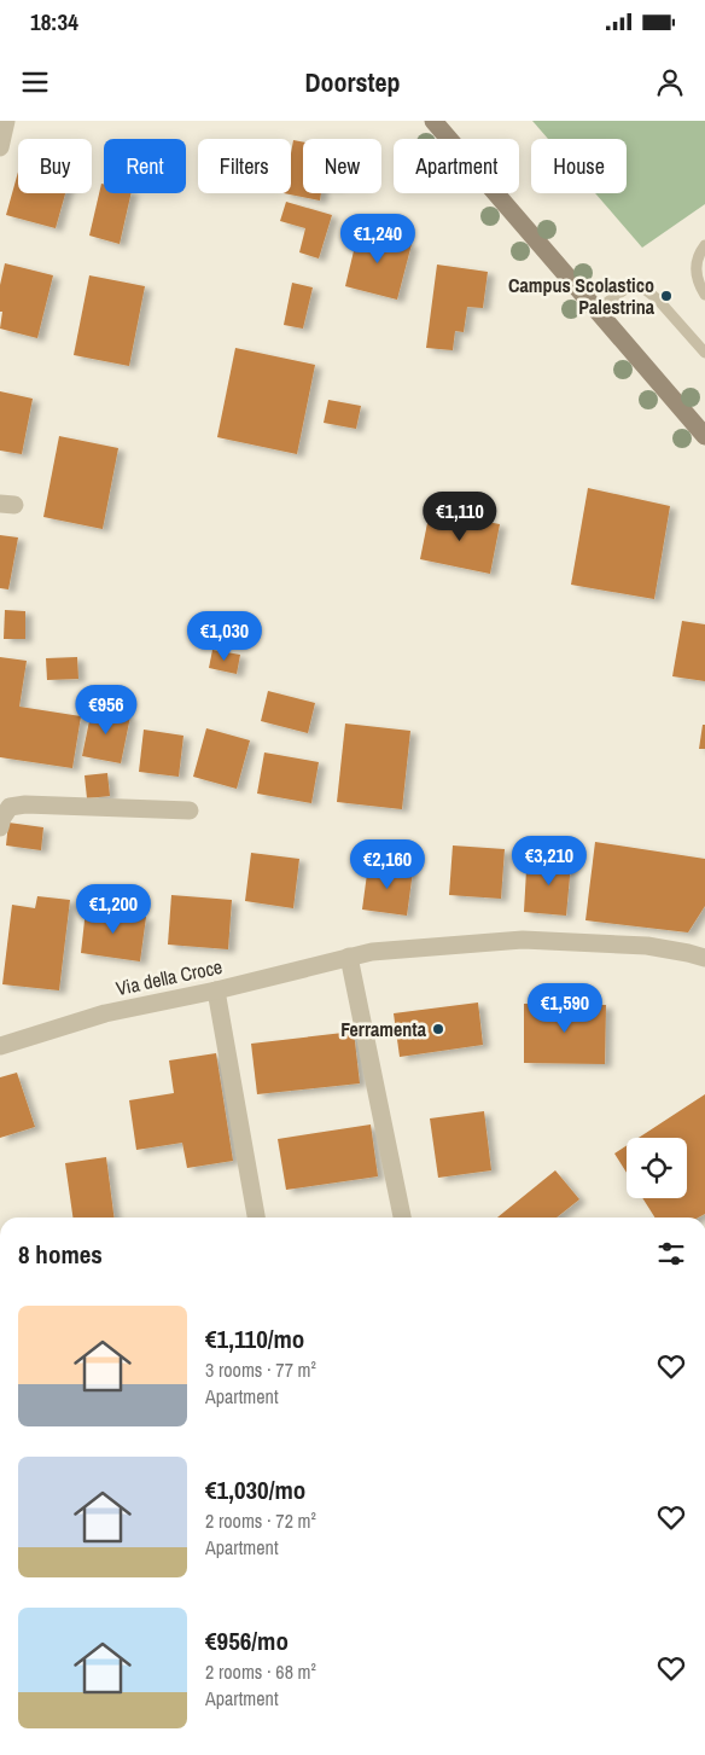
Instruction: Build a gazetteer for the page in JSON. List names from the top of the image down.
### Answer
{
  "streets": {
    "street": ["Via della Croce"]
  },
  "places": ["Campus Scolastico Palestrina", "Ferramenta"],
  "page": {
    "status": "18:34",
    "header": "Doorstep",
    "chip": [
      "Buy",
      "Rent",
      "Filters",
      "New",
      "Apartment",
      "House"
    ],
    "price": [
      "€1,240",
      "€1,110",
      "€1,030",
      "€956",
      "€3,210",
      "€2,160",
      "€1,200",
      "€1,590"
    ],
    "heading": "8 homes",
    "list": [
      {
        "name": "€1,110/mo",
        "note": "3 rooms · 77 m² · Apartment"
      },
      {
        "name": "€1,030/mo",
        "note": "2 rooms · 72 m² · Apartment"
      },
      {
        "name": "€956/mo",
        "note": "2 rooms · 68 m² · Apartment"
      }
    ]
  }
}
